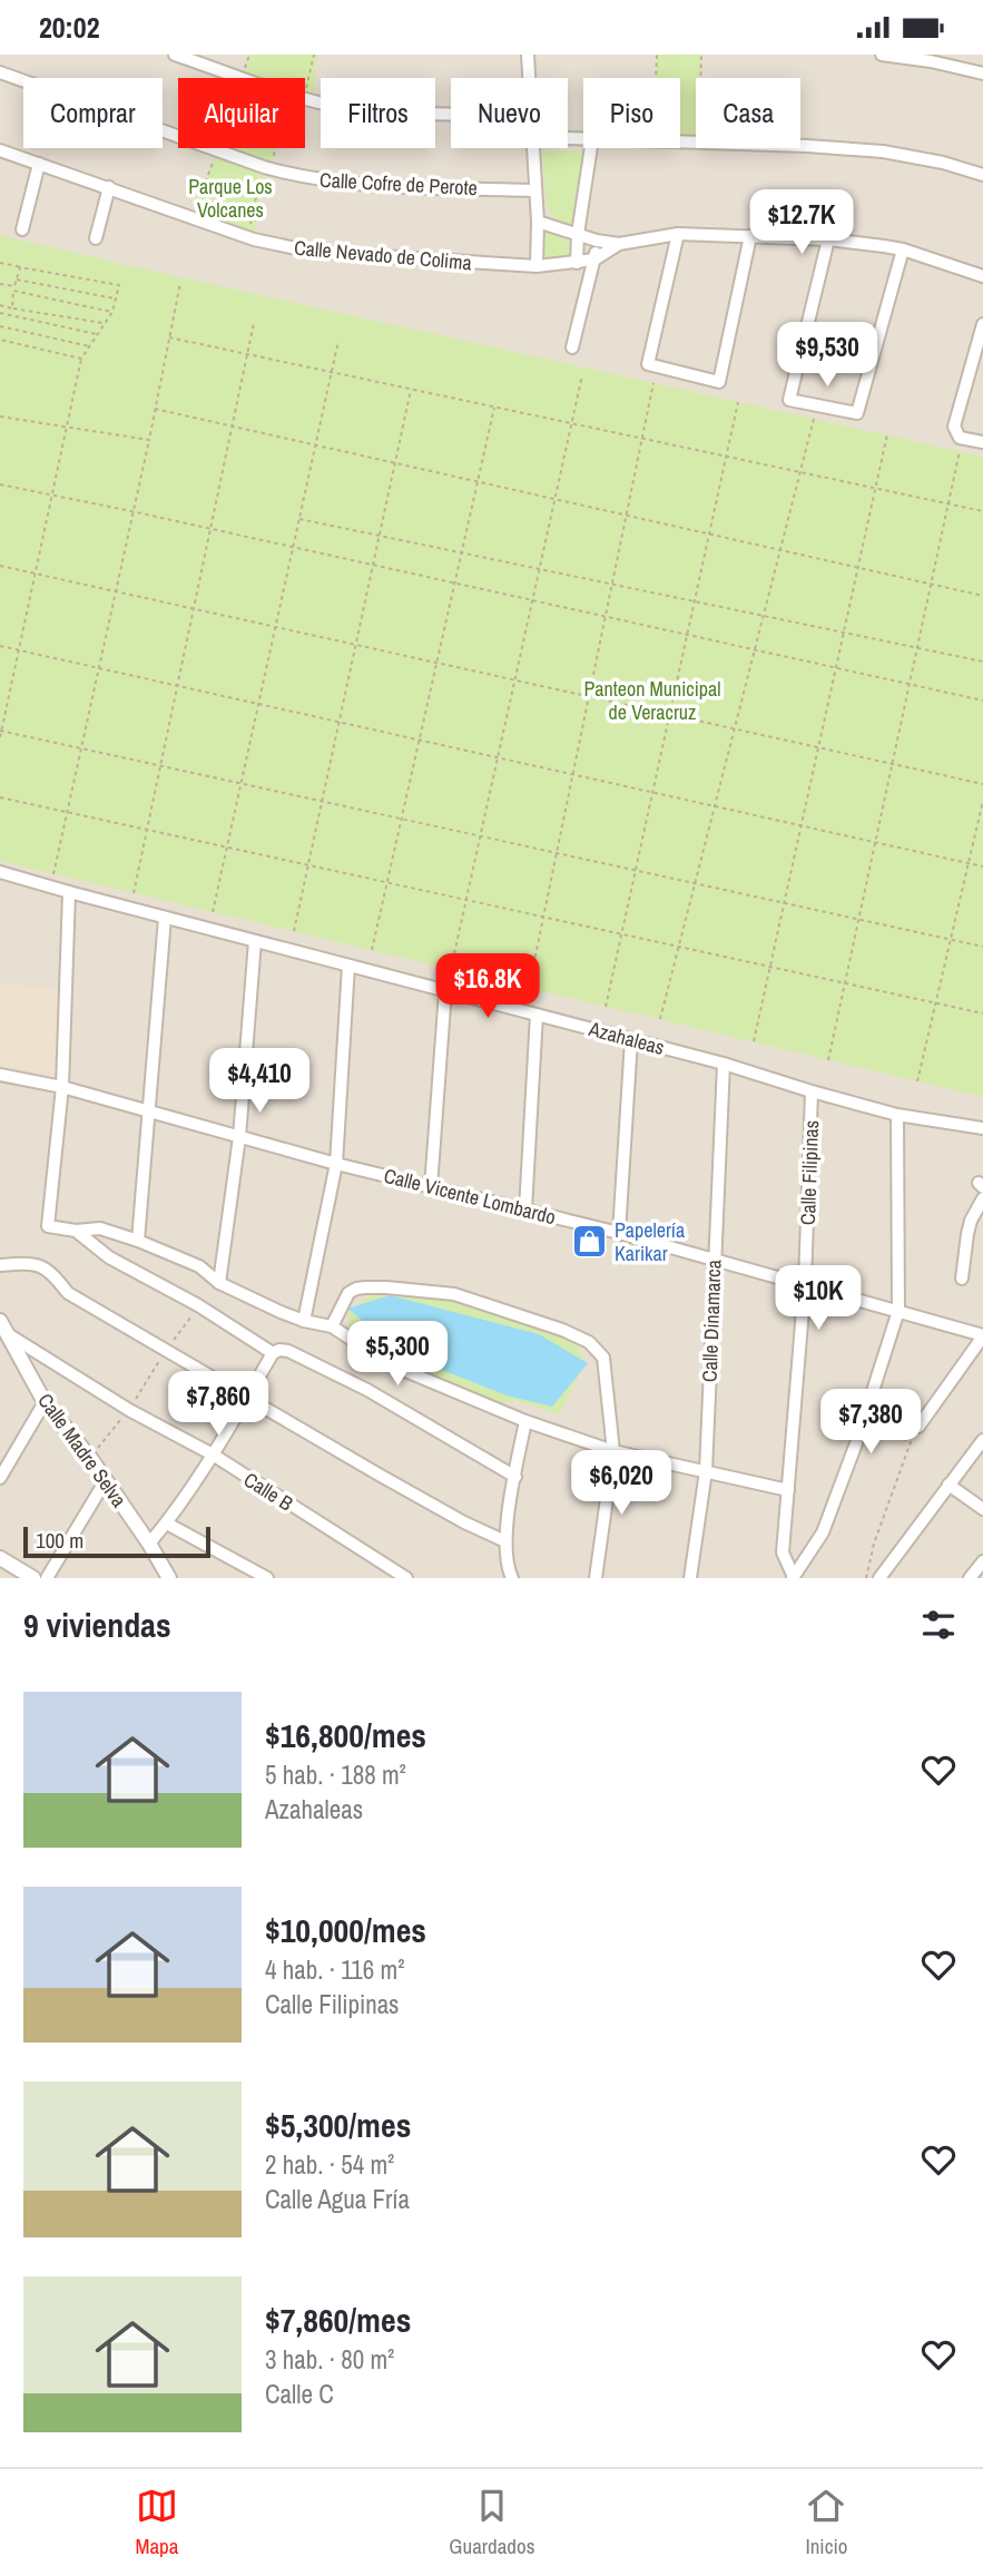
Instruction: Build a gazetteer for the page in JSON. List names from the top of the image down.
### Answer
{
  "streets": {
    "street": [
      "Calle Cofre de Perote",
      "Calle Nevado de Colima",
      "Azahaleas",
      "Calle Filipinas",
      "Calle Vicente Lombardo",
      "Calle Dinamarca",
      "Calle Madre Selva",
      "Calle B"
    ]
  },
  "crossings": [
    ["Azahaleas", "Calle Filipinas"],
    ["Azahaleas", "Calle Dinamarca"],
    ["Calle Filipinas", "Calle Vicente Lombardo"],
    ["Calle Vicente Lombardo", "Calle Dinamarca"],
    ["Calle Madre Selva", "Calle B"]
  ],
  "parks": ["Parque Los Volcanes", "Panteon Municipal de Veracruz"],
  "places": {
    "shop": ["Papelería Karikar"]
  },
  "scale_bar": "100 m",
  "page": {
    "status": "20:02",
    "chip": [
      "Comprar",
      "Alquilar",
      "Filtros",
      "Nuevo",
      "Piso",
      "Casa"
    ],
    "price": [
      "$12.7K",
      "$9,530",
      "$16.8K",
      "$4,410",
      "$10K",
      "$5,300",
      "$7,860",
      "$7,380",
      "$6,020"
    ],
    "scale": "100 m",
    "heading": "9 viviendas",
    "list": [
      {
        "name": "$16,800/mes",
        "note": "5 hab. · 188 m² · Azahaleas"
      },
      {
        "name": "$10,000/mes",
        "note": "4 hab. · 116 m² · Calle Filipinas"
      },
      {
        "name": "$5,300/mes",
        "note": "2 hab. · 54 m² · Calle Agua Fría"
      },
      {
        "name": "$7,860/mes",
        "note": "3 hab. · 80 m² · Calle C"
      }
    ],
    "tabs": ["Mapa", "Guardados", "Inicio"]
  }
}
